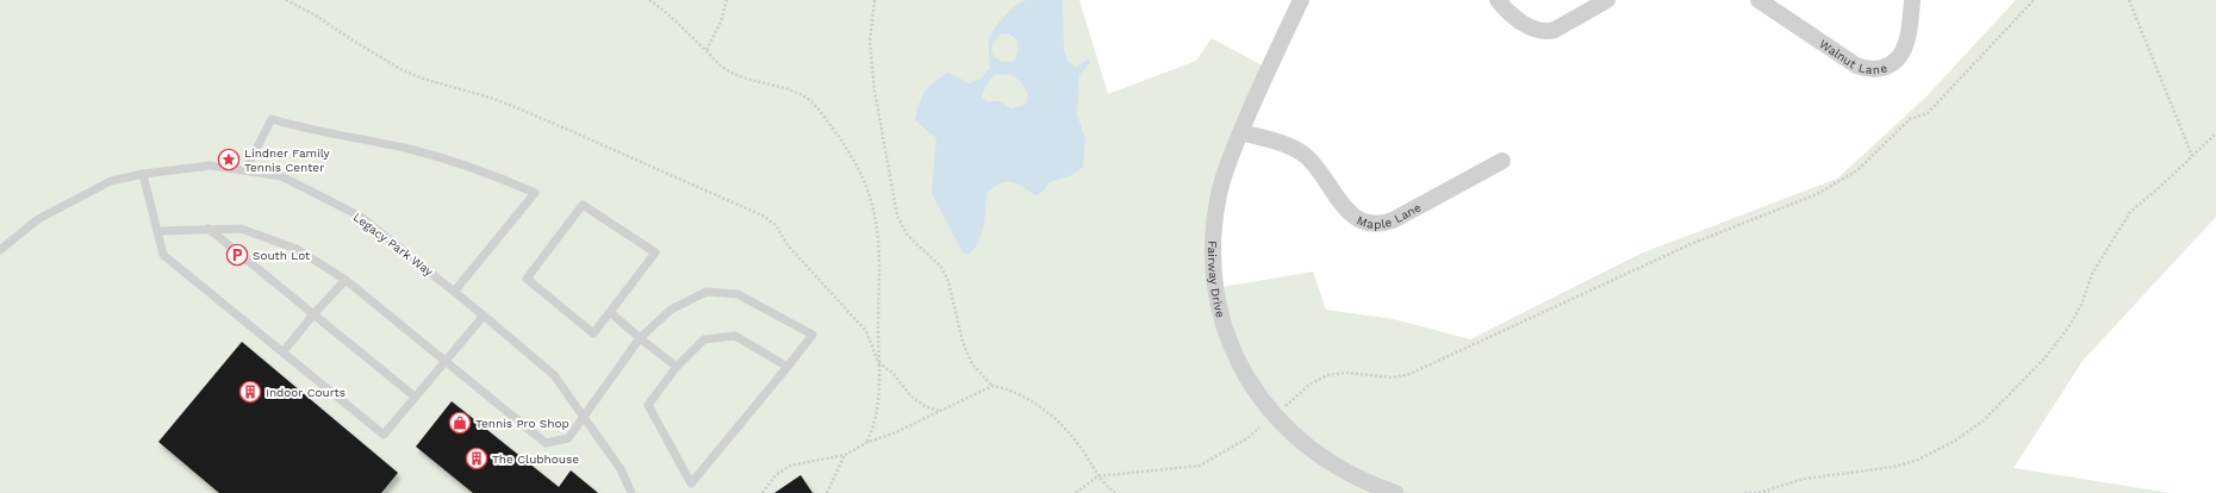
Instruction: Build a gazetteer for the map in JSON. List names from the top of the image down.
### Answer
{
  "streets": {
    "street": ["Walnut Lane", "Maple Lane", "Fairway Drive"],
    "lane": ["Legacy Park Way"]
  },
  "crossings": [
    ["Maple Lane", "Fairway Drive"]
  ],
  "places": {
    "place": ["Lindner Family Tennis Center"],
    "parking": ["South Lot"],
    "building": ["Indoor Courts", "The Clubhouse"],
    "shop": ["Tennis Pro Shop"]
  }
}
